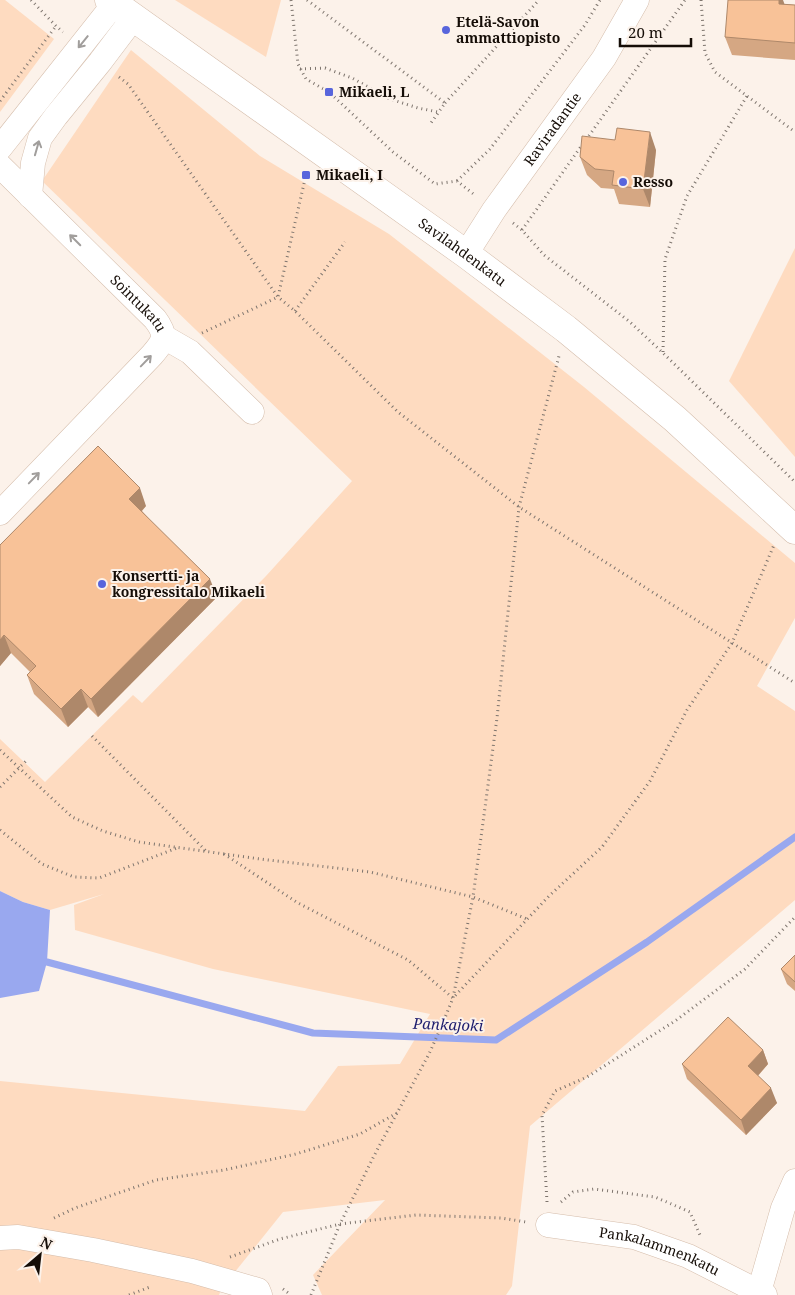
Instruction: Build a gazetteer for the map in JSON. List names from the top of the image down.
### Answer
{
  "streets": {
    "main road": ["Savilahdenkatu"],
    "street": ["Raviradantie", "Sointukatu", "Pankalammenkatu"]
  },
  "crossings": [
    ["Raviradantie", "Savilahdenkatu"]
  ],
  "water": ["Pankajoki"],
  "places": {
    "other": ["Etelä-Savon ammattiopisto", "Resso", "Konsertti- ja kongressitalo Mikaeli"],
    "transit": ["Mikaeli, L", "Mikaeli, I"]
  },
  "scale_bar": "20 m",
  "north": "top right"
}
